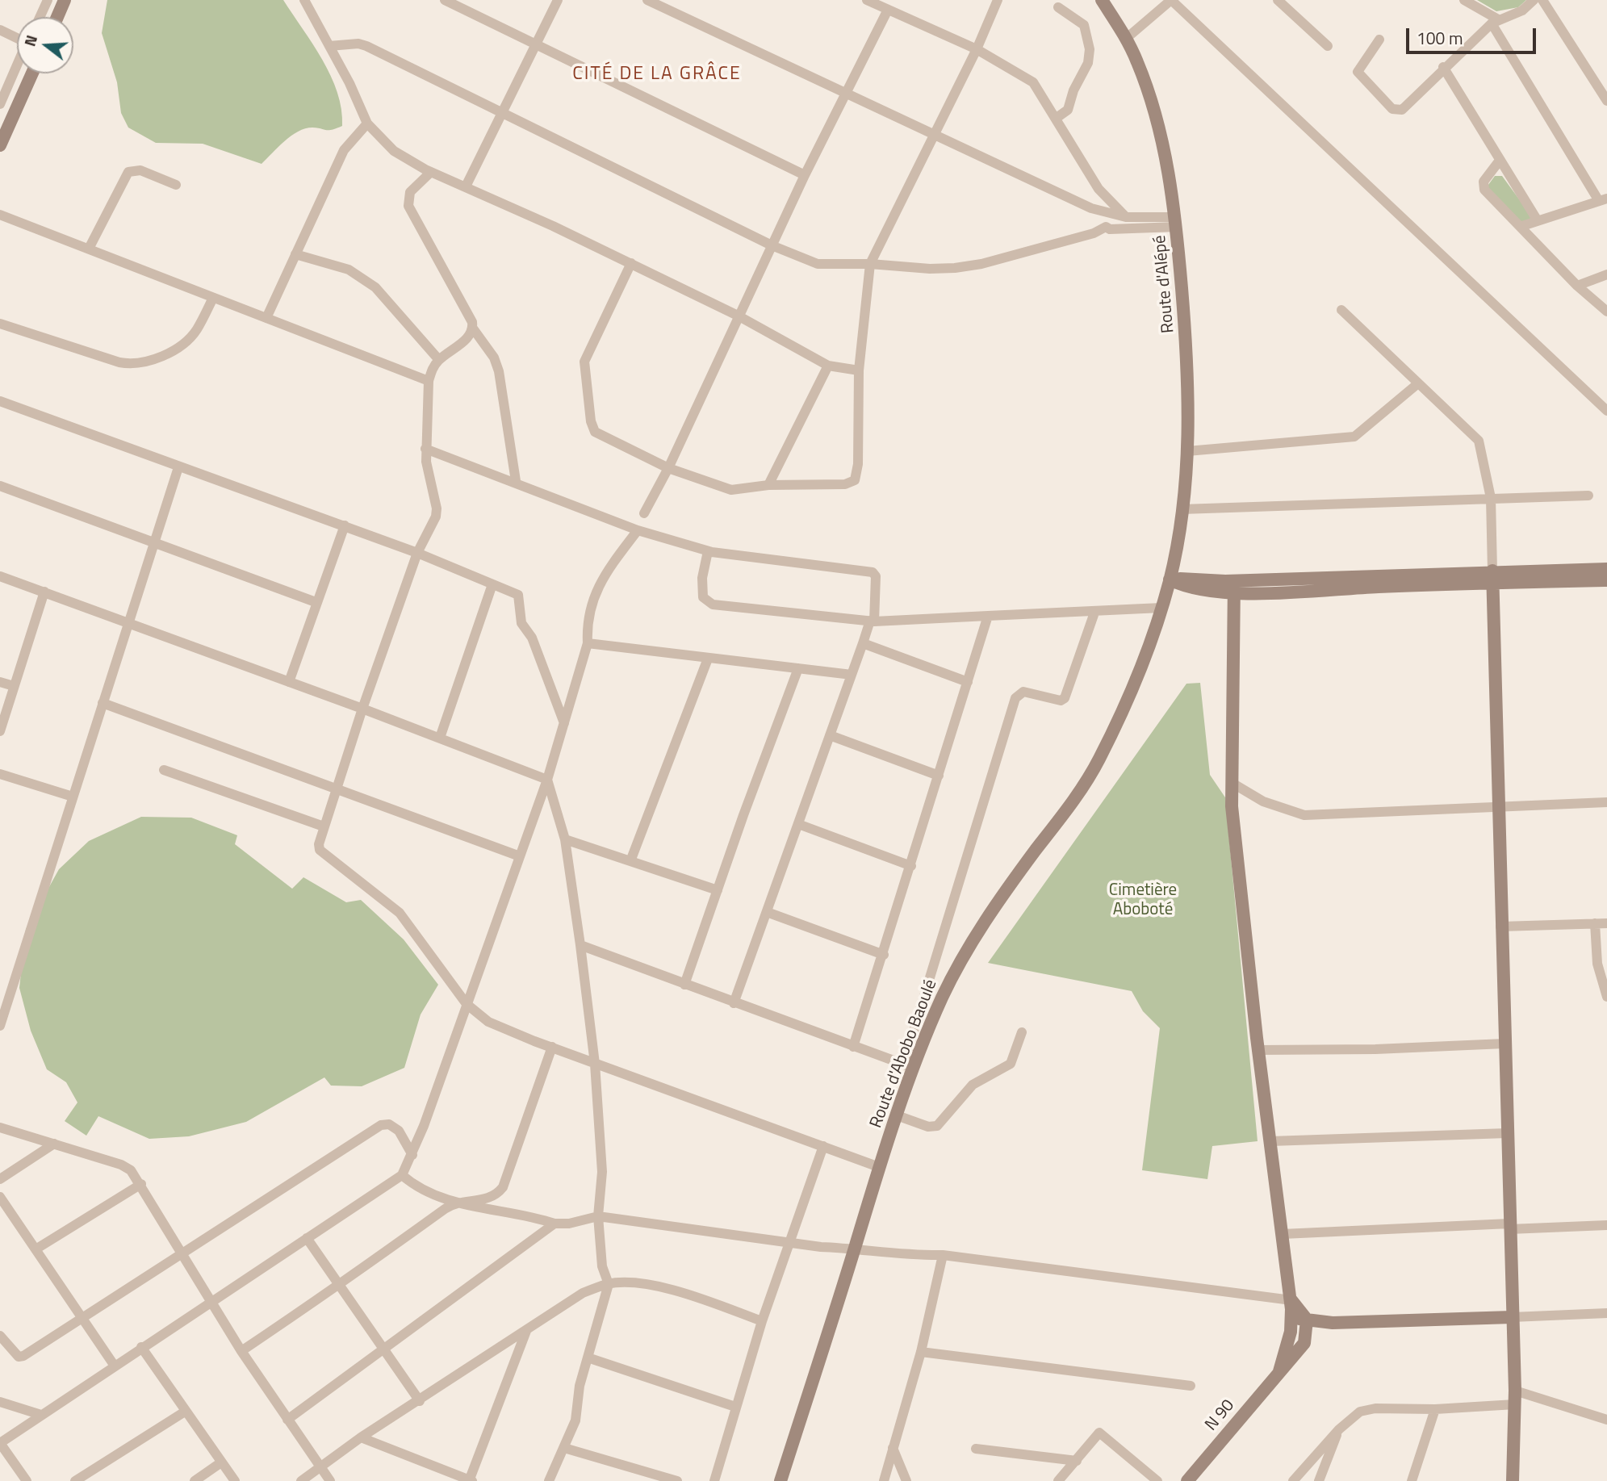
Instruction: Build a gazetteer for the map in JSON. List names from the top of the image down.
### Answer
{
  "streets": {
    "street": ["Route d'Alépé", "Route d'Abobo Baoulé", "N 90"]
  },
  "crossings": [
    ["Route d'Alépé", "Route d'Abobo Baoulé"]
  ],
  "districts": ["CITÉ DE LA GRÂCE"],
  "parks": ["Cimetière Aboboté"],
  "scale_bar": "100 m",
  "north": "left"
}
